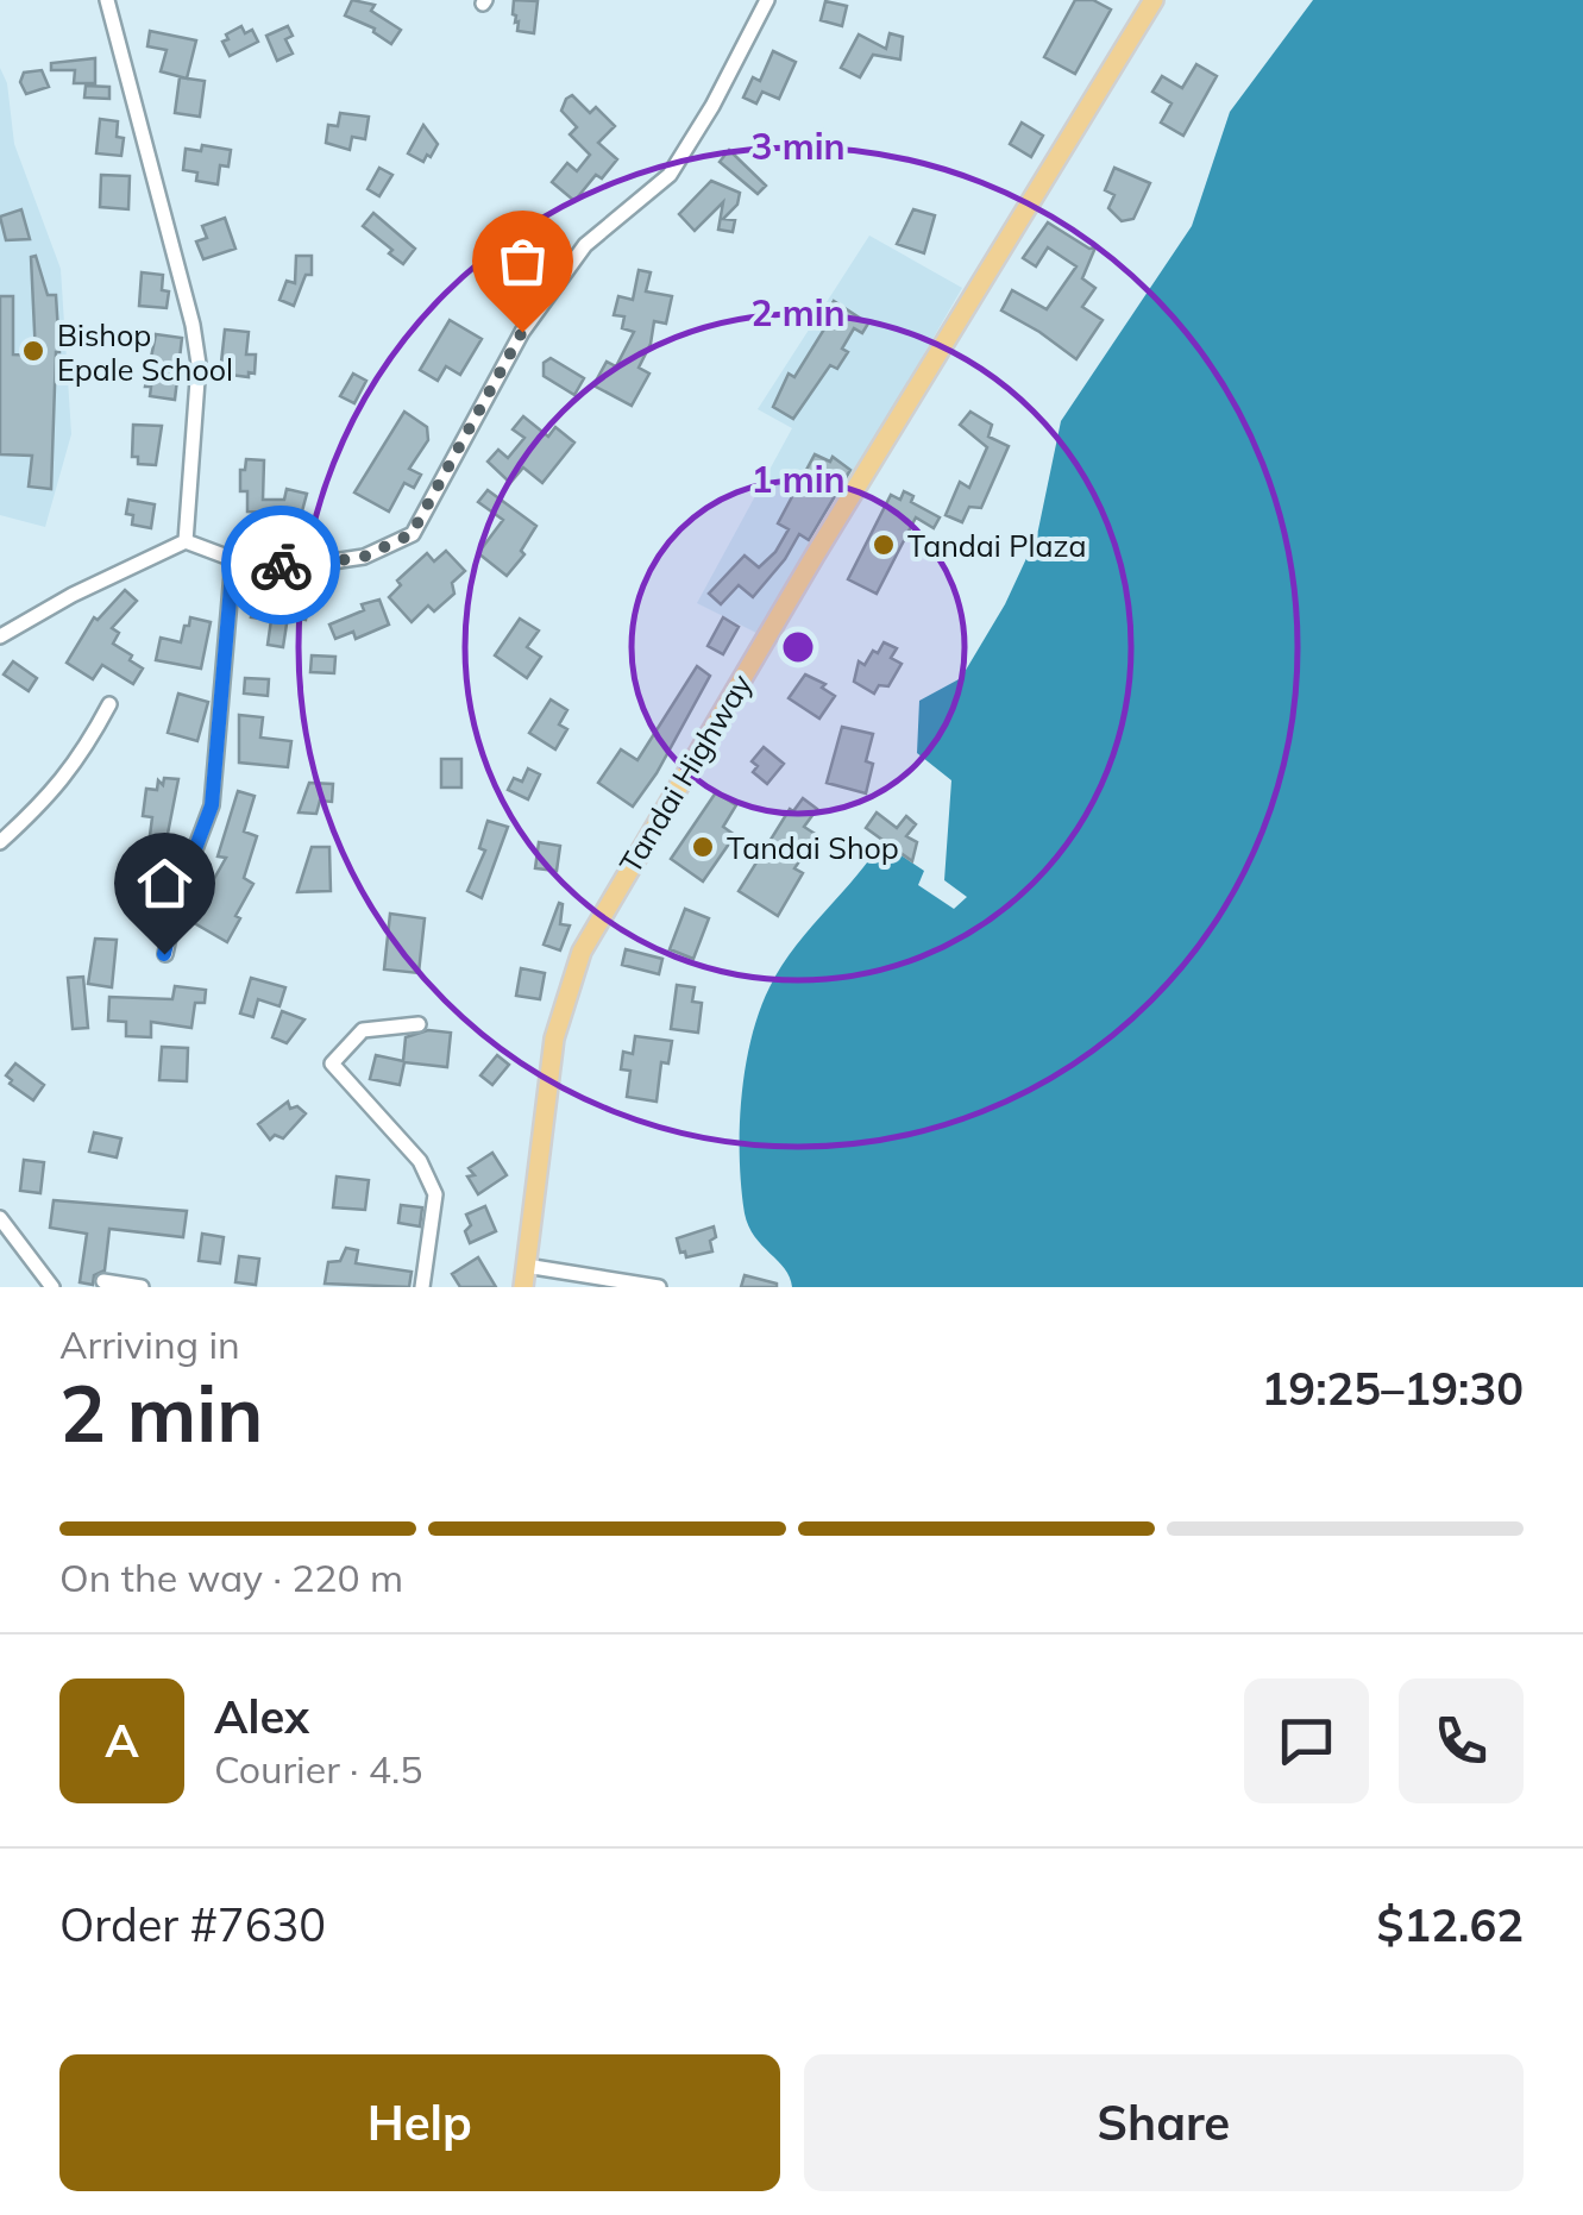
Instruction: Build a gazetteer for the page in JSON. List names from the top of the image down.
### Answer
{
  "streets": {
    "main road": ["Tandai Highway"]
  },
  "places": ["Bishop Epale School", "Tandai Plaza", "Tandai Shop"],
  "page": {
    "heading": ["2 min", "Arriving in", "19:25–19:30"],
    "panel": [
      "Alex",
      "Courier · 4.5",
      "Order #7630",
      "$12.62"
    ],
    "bar": "On the way · 220 m",
    "round": "A",
    "buttons": ["Help", "Share"]
  },
  "rings": ["3 min", "2 min", "1 min"]
}
